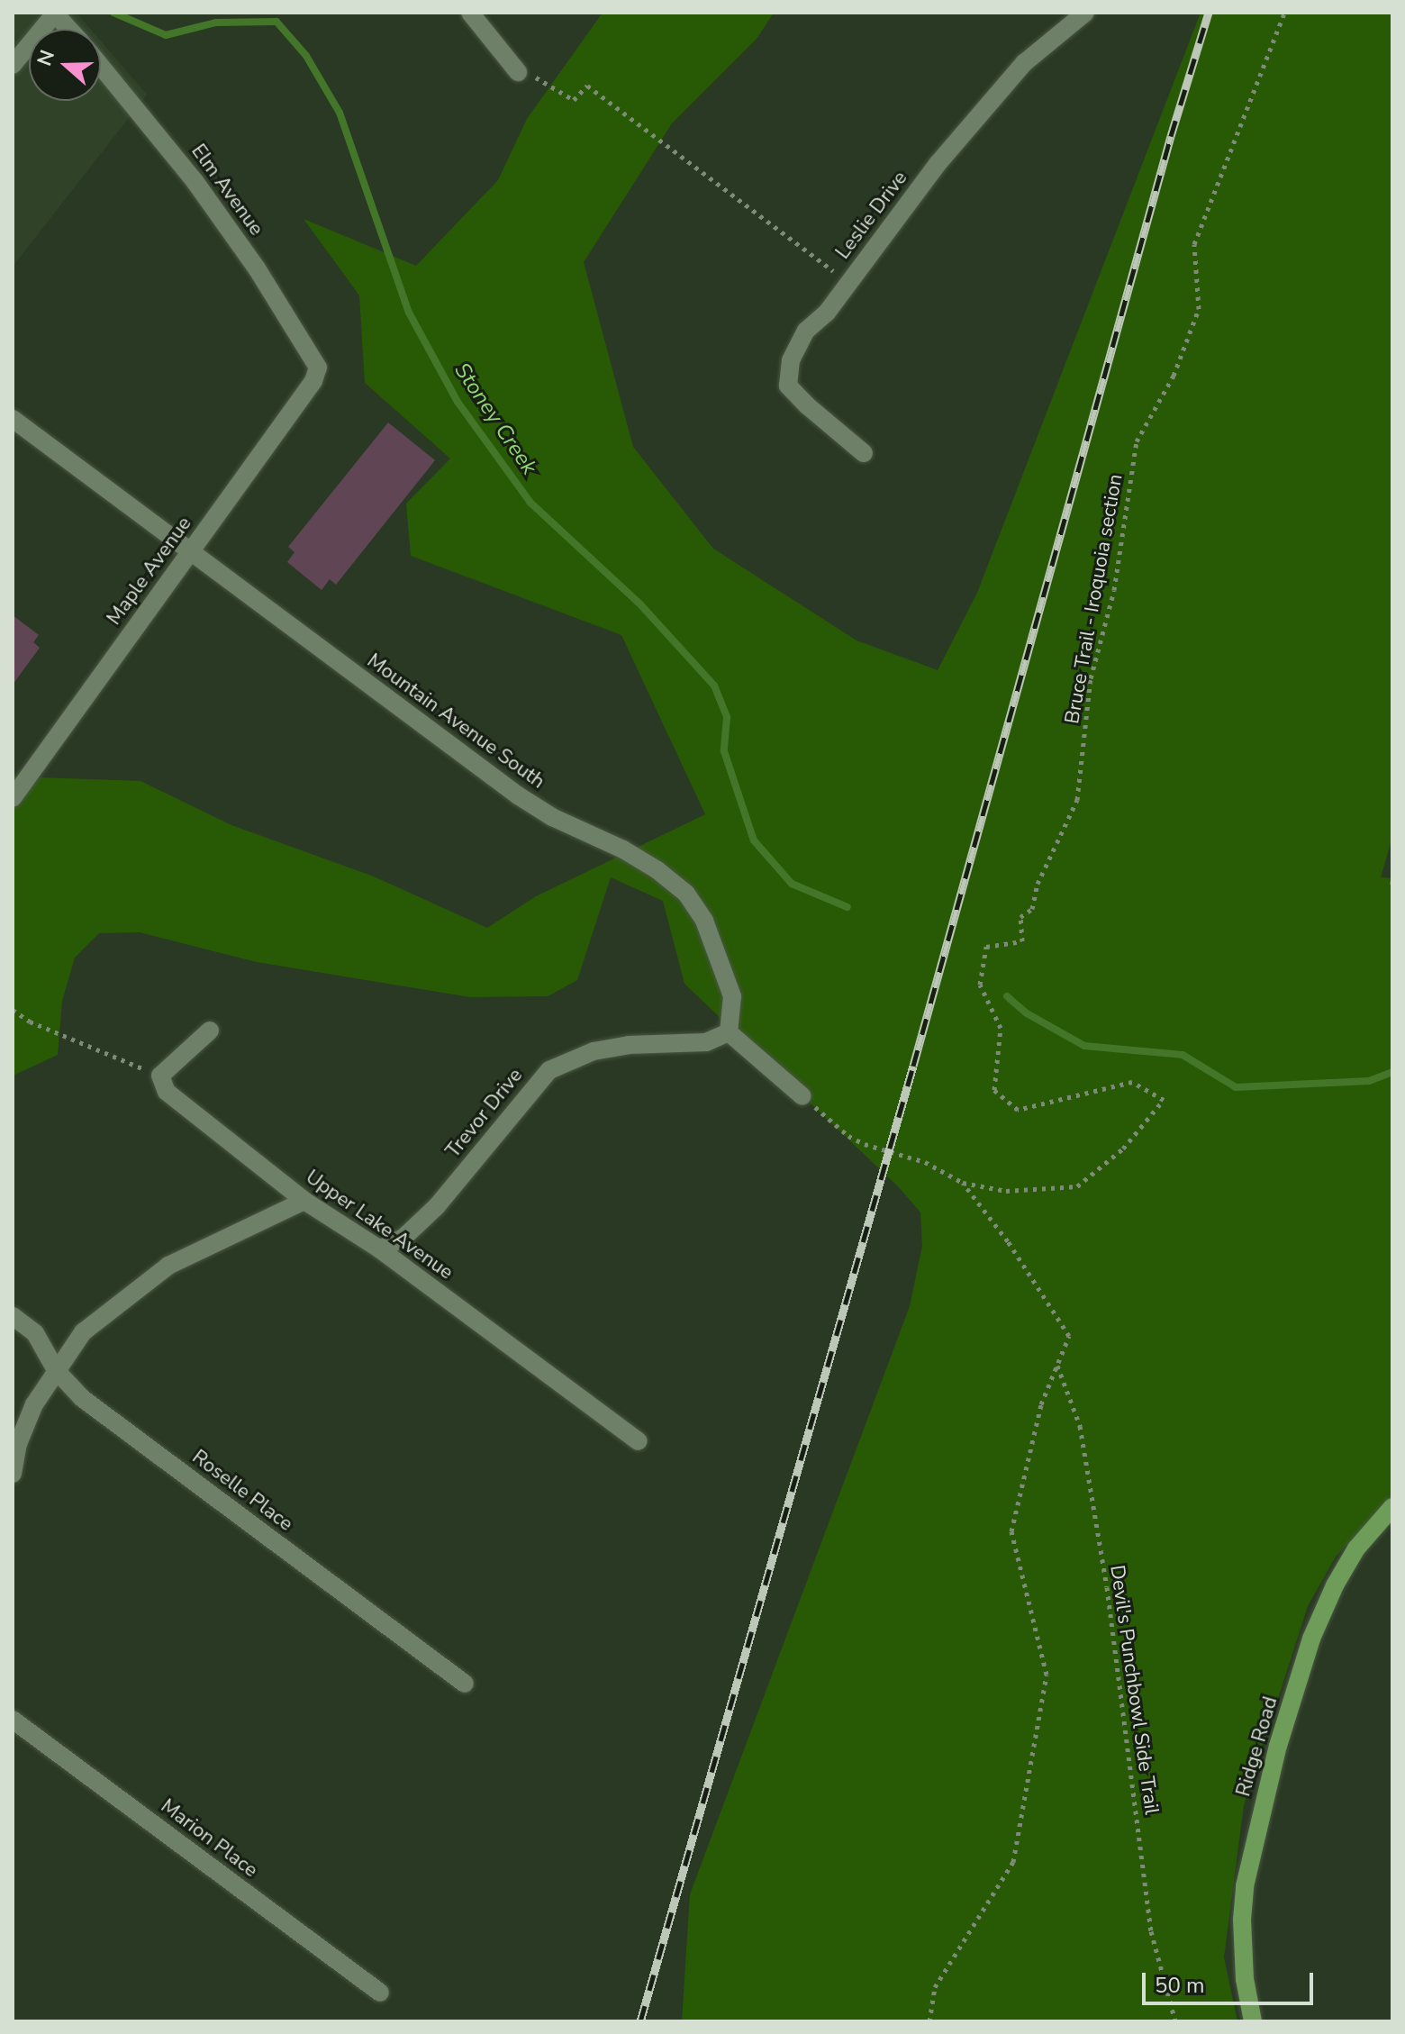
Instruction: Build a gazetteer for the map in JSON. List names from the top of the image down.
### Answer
{
  "streets": {
    "main road": ["Ridge Road"],
    "street": [
      "Elm Avenue",
      "Leslie Drive",
      "Maple Avenue",
      "Mountain Avenue South",
      "Trevor Drive",
      "Upper Lake Avenue",
      "Roselle Place",
      "Marion Place"
    ],
    "path": ["Bruce Trail - Iroquoia section", "Devil's Punchbowl Side Trail"]
  },
  "crossings": [
    ["Elm Avenue", "Maple Avenue"],
    ["Maple Avenue", "Mountain Avenue South"],
    ["Mountain Avenue South", "Trevor Drive"],
    ["Trevor Drive", "Upper Lake Avenue"]
  ],
  "water": ["Stoney Creek"],
  "scale_bar": "50 m",
  "north": "left"
}
